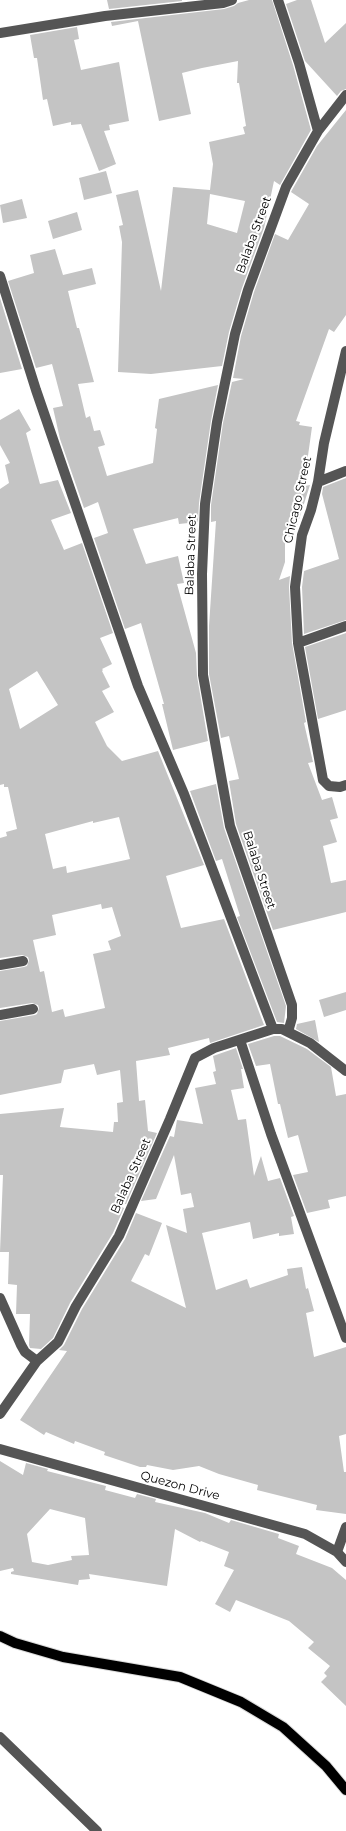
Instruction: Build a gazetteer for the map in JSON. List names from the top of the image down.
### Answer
{
  "streets": {
    "street": ["Balaba Street", "Chicago Street", "Quezon Drive"]
  }
}
